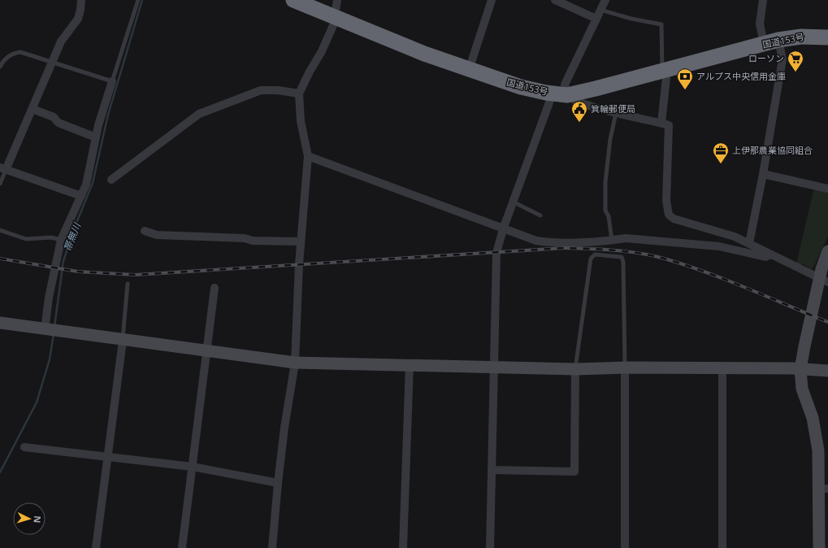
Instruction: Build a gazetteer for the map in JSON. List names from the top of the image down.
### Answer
{
  "streets": {
    "highway": ["国道153号"]
  },
  "water": ["帯無川"],
  "places": {
    "supermarket": ["ローソン"],
    "bank": ["アルプス中央信用金庫"],
    "public building": ["箕輪郵便局"],
    "office": ["上伊那農業協同組合"]
  },
  "north": "right"
}
